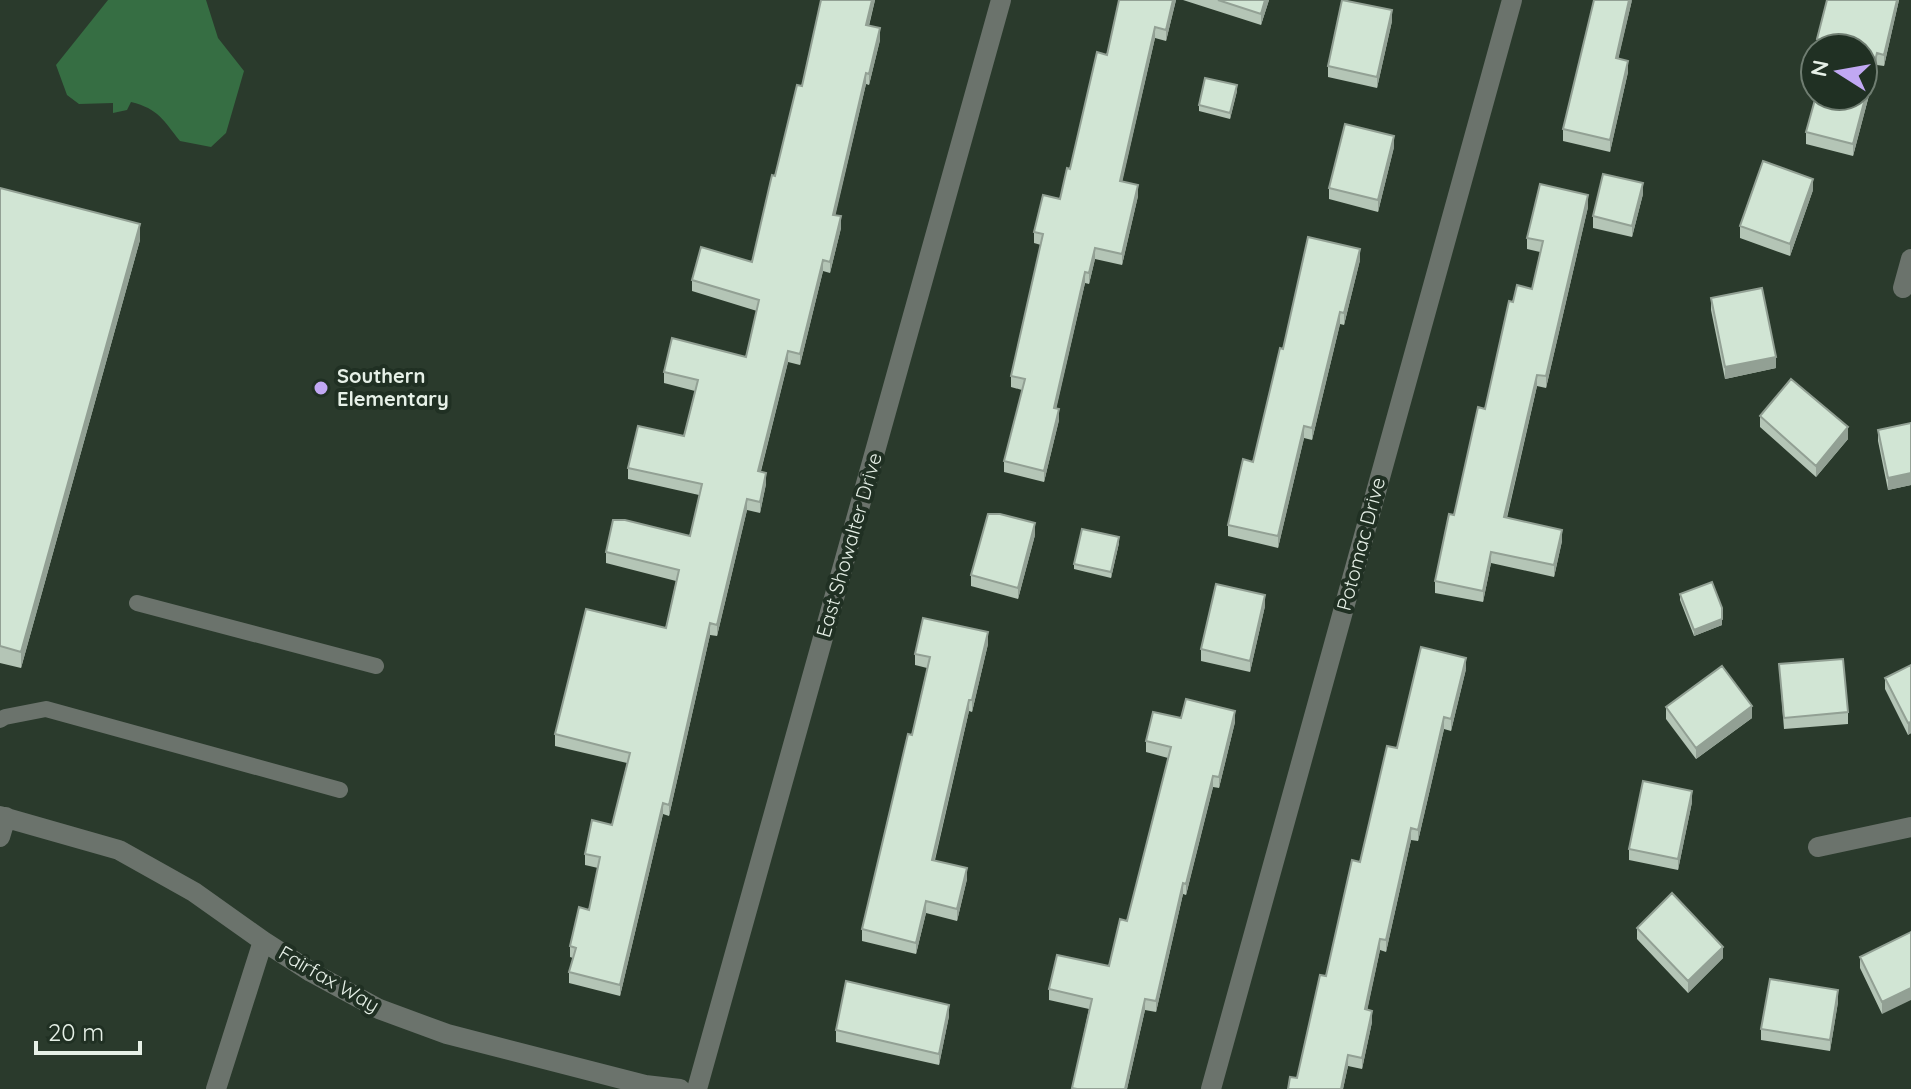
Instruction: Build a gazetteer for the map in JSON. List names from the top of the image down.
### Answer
{
  "streets": {
    "street": ["Potomac Drive", "East Showalter Drive", "Fairfax Way"]
  },
  "places": ["Southern Elementary"],
  "scale_bar": "20 m",
  "north": "left"
}
